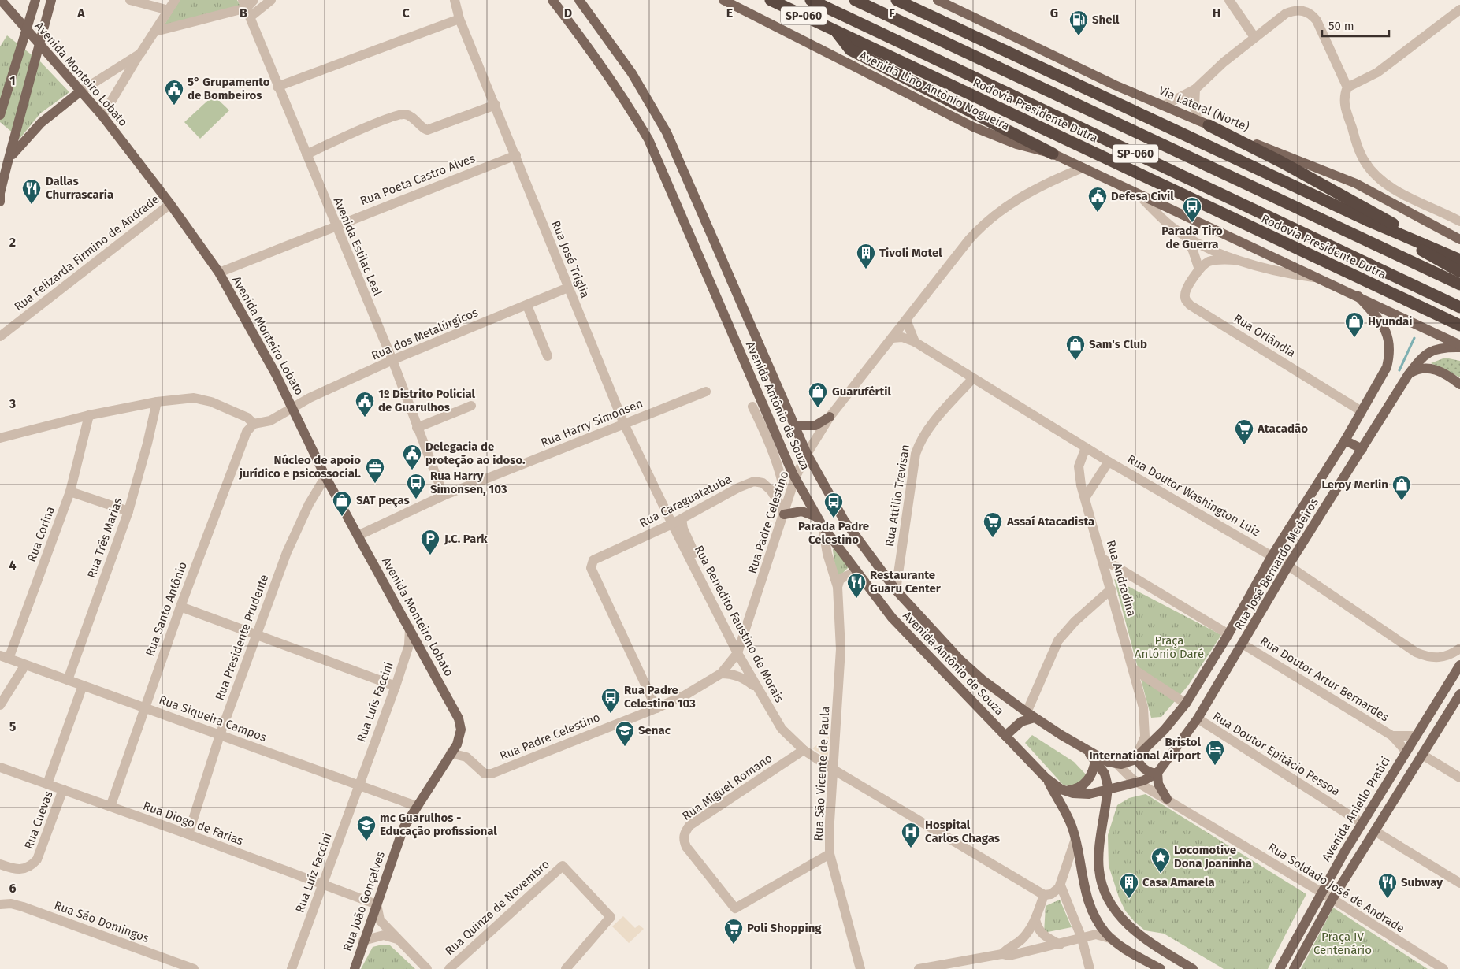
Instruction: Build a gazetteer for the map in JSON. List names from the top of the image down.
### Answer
{
  "streets": {
    "highway": ["SP-060", "Rodovia Presidente Dutra"],
    "main road": [
      "Avenida Monteiro Lobato",
      "Avenida Lino Antônio Nogueira",
      "Via Lateral (Norte)",
      "Avenida Antônio de Souza",
      "Rua José Bernardo Medeiros",
      "Avenida Aniello Pratici",
      "Rua João Gonçalves"
    ],
    "street": [
      "Rua Poeta Castro Alves",
      "Avenida Estilac Leal",
      "Rua Felizarda Firmino de Andrade",
      "Rua José Triglia",
      "Rua dos Metalúrgicos",
      "Rua Orlândia",
      "Rua Harry Simonsen",
      "Rua Attilio Trevisan",
      "Rua Doutor Washington Luiz",
      "Rua Caraguatatuba",
      "Rua Padre Celestino",
      "Rua Corina",
      "Rua Três Marias",
      "Rua Andradina",
      "Rua Santo Antônio",
      "Rua Benedito Faustino de Morais",
      "Rua Presidente Prudente",
      "Rua Doutor Artur Bernardes",
      "Rua Luís Faccini",
      "Rua Siqueira Campos",
      "Rua Doutor Epitácio Pessoa",
      "Rua São Vicente de Paula",
      "Rua Miguel Romano",
      "Rua Cuevas",
      "Rua Diogo de Farias",
      "Rua Luíz Faccini",
      "Rua Soldado José de Andrade",
      "Rua Quinze de Novembro",
      "Rua São Domingos"
    ]
  },
  "crossings": [
    ["Avenida Monteiro Lobato", "Rua Poeta Castro Alves"],
    ["Avenida Monteiro Lobato", "Rua Felizarda Firmino de Andrade"],
    ["Avenida Monteiro Lobato", "Rua dos Metalúrgicos"],
    ["Avenida Monteiro Lobato", "Rua Harry Simonsen"],
    ["Avenida Monteiro Lobato", "Rua Presidente Prudente"],
    ["Avenida Monteiro Lobato", "Rua Luís Faccini"],
    ["Avenida Monteiro Lobato", "Rua João Gonçalves"],
    ["Avenida Lino Antônio Nogueira", "Rua Padre Celestino"],
    ["Avenida Lino Antônio Nogueira", "Rua José Bernardo Medeiros"],
    ["Rua Poeta Castro Alves", "Avenida Estilac Leal"],
    ["Rua Poeta Castro Alves", "Rua José Triglia"],
    ["Avenida Estilac Leal", "Rua dos Metalúrgicos"],
    ["Avenida Estilac Leal", "Rua Harry Simonsen"],
    ["Rua José Triglia", "Rua dos Metalúrgicos"],
    ["Rua José Triglia", "Rua Harry Simonsen"],
    ["Rua José Triglia", "Rua Caraguatatuba"],
    ["Rua José Triglia", "Rua Benedito Faustino de Morais"],
    ["Rua dos Metalúrgicos", "Rua Santo Antônio"],
    ["Rua Orlândia", "Rua José Bernardo Medeiros"],
    ["Avenida Antônio de Souza", "Rua Attilio Trevisan"],
    ["Avenida Antônio de Souza", "Rua Padre Celestino"],
    ["Avenida Antônio de Souza", "Rua José Bernardo Medeiros"],
    ["Avenida Antônio de Souza", "Rua São Vicente de Paula"],
    ["Avenida Antônio de Souza", "Rua Soldado José de Andrade"],
    ["Rua Attilio Trevisan", "Rua Doutor Washington Luiz"],
    ["Rua Doutor Washington Luiz", "Rua Padre Celestino"],
    ["Rua Doutor Washington Luiz", "Rua José Bernardo Medeiros"],
    ["Rua Doutor Washington Luiz", "Rua Andradina"],
    ["Rua Caraguatatuba", "Rua Padre Celestino"],
    ["Rua Caraguatatuba", "Rua Benedito Faustino de Morais"],
    ["Rua Padre Celestino", "Rua Benedito Faustino de Morais"],
    ["Rua Padre Celestino", "Rua João Gonçalves"],
    ["Rua Corina", "Rua Siqueira Campos"],
    ["Rua Três Marias", "Rua Siqueira Campos"],
    ["Rua José Bernardo Medeiros", "Rua Andradina"],
    ["Rua José Bernardo Medeiros", "Rua Doutor Artur Bernardes"],
    ["Rua José Bernardo Medeiros", "Rua Doutor Epitácio Pessoa"],
    ["Rua José Bernardo Medeiros", "Rua Soldado José de Andrade"],
    ["Rua Santo Antônio", "Rua Siqueira Campos"],
    ["Rua Santo Antônio", "Rua Diogo de Farias"],
    ["Rua Benedito Faustino de Morais", "Rua São Vicente de Paula"],
    ["Rua Benedito Faustino de Morais", "Rua Miguel Romano"],
    ["Rua Presidente Prudente", "Rua Siqueira Campos"],
    ["Rua Presidente Prudente", "Rua Diogo de Farias"],
    ["Rua Doutor Artur Bernardes", "Avenida Aniello Pratici"],
    ["Rua Luís Faccini", "Rua Siqueira Campos"],
    ["Rua Luís Faccini", "Rua Luíz Faccini"],
    ["Rua Siqueira Campos", "Rua Luíz Faccini"],
    ["Rua Siqueira Campos", "Rua João Gonçalves"],
    ["Rua Doutor Epitácio Pessoa", "Avenida Aniello Pratici"],
    ["Rua São Vicente de Paula", "Rua Miguel Romano"],
    ["Avenida Aniello Pratici", "Rua Soldado José de Andrade"],
    ["Rua Cuevas", "Rua Diogo de Farias"],
    ["Rua Diogo de Farias", "Rua Luíz Faccini"],
    ["Rua Diogo de Farias", "Rua João Gonçalves"]
  ],
  "parks": ["Praça Antônio Daré", "Praça IV Centenário"],
  "places": {
    "fuel station": ["Shell"],
    "public building": [
      "5° Grupamento de Bombeiros",
      "Defesa Civil",
      "1º Distrito Policial de Guarulhos",
      "Delegacia de proteção ao idoso."
    ],
    "restaurant": ["Dallas Churrascaria", "Restaurante Guaru Center", "Subway"],
    "bus stop": [
      "Parada Tiro de Guerra",
      "Rua Harry Simonsen, 103",
      "Parada Padre Celestino",
      "Rua Padre Celestino 103"
    ],
    "building": ["Tivoli Motel", "Casa Amarela"],
    "shop": [
      "Hyundai",
      "Sam's Club",
      "Guarufértil",
      "Leroy Merlin",
      "SAT peças"
    ],
    "supermarket": ["Atacadão", "Assaí Atacadista", "Poli Shopping"],
    "office": ["Núcleo de apoio jurídico e psicossocial."],
    "parking": ["J.C. Park"],
    "school or university": ["Senac", "mc Guarulhos - Educação profissional"],
    "hotel": ["Bristol International Airport"],
    "hospital": ["Hospital Carlos Chagas"],
    "place": ["Locomotive Dona Joaninha"]
  },
  "scale_bar": "50 m",
  "grid": {
    "columns": [
      "A",
      "B",
      "C",
      "D",
      "E",
      "F",
      "G",
      "H"
    ],
    "rows": [
      "1",
      "2",
      "3",
      "4",
      "5",
      "6"
    ]
  }
}
